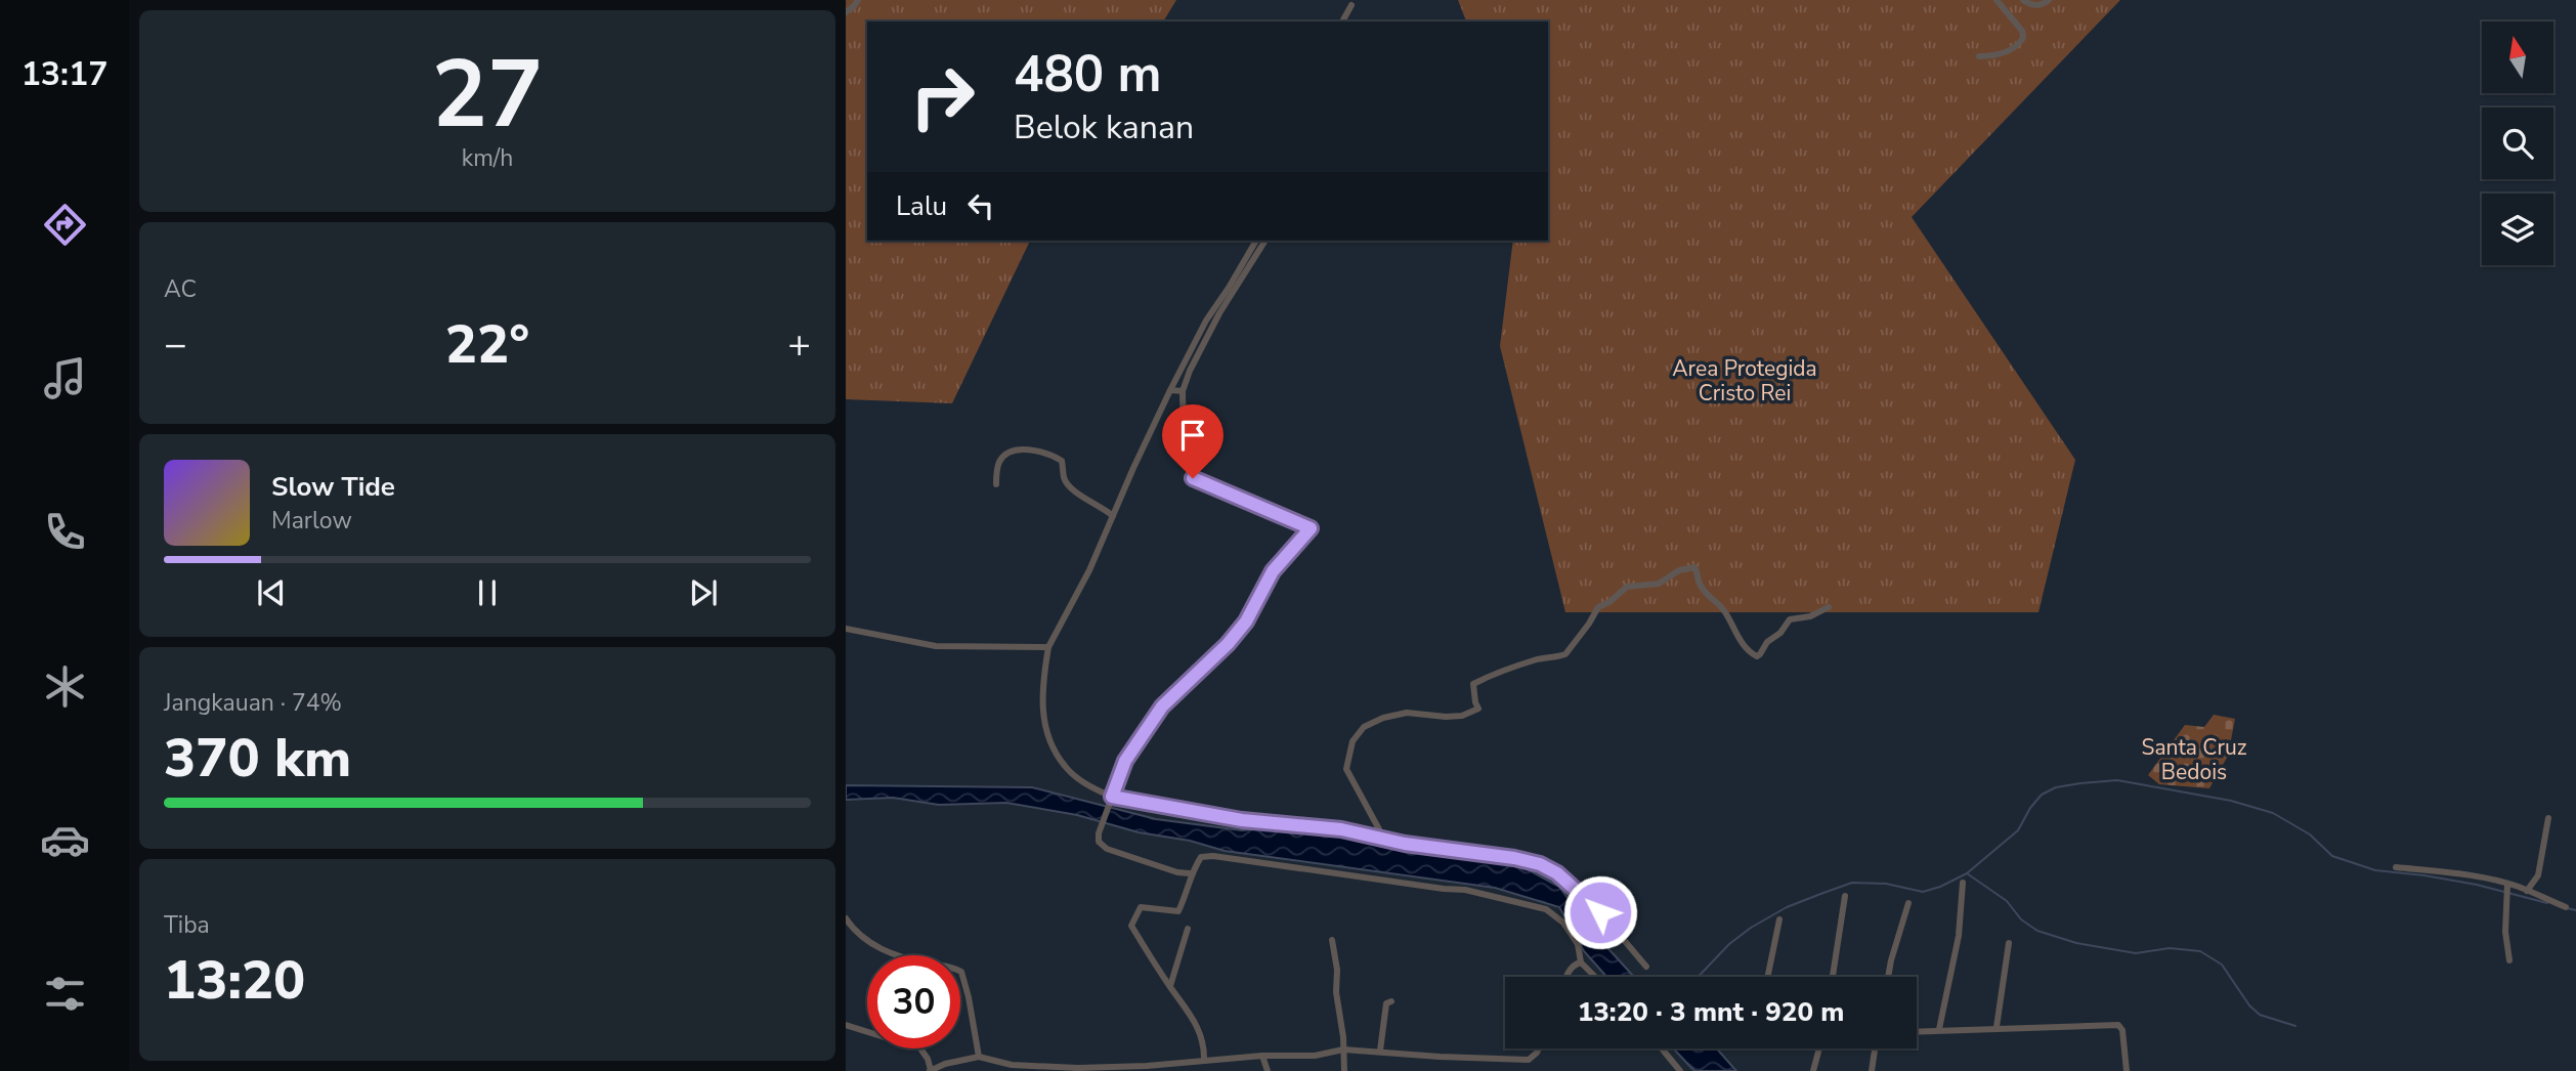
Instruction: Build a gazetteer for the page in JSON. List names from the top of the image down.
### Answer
{
  "parks": ["Area Protegida Cristo Rei", "Santa Cruz Bedois"],
  "north": "top",
  "page": {
    "tabs": "13:17",
    "tile": [
      ["27", "km/h"],
      "AC",
      ["Jangkauan · 74%", "370 km"],
      ["Tiba", "13:20"]
    ],
    "turn": ["480 m", "Belok kanan"],
    "then": "Lalu",
    "heat": ["−", "22°", "+"],
    "song": ["Slow Tide", "Marlow"],
    "limit": "30",
    "trip": "13:20 · 3 mnt · 920 m"
  }
}
